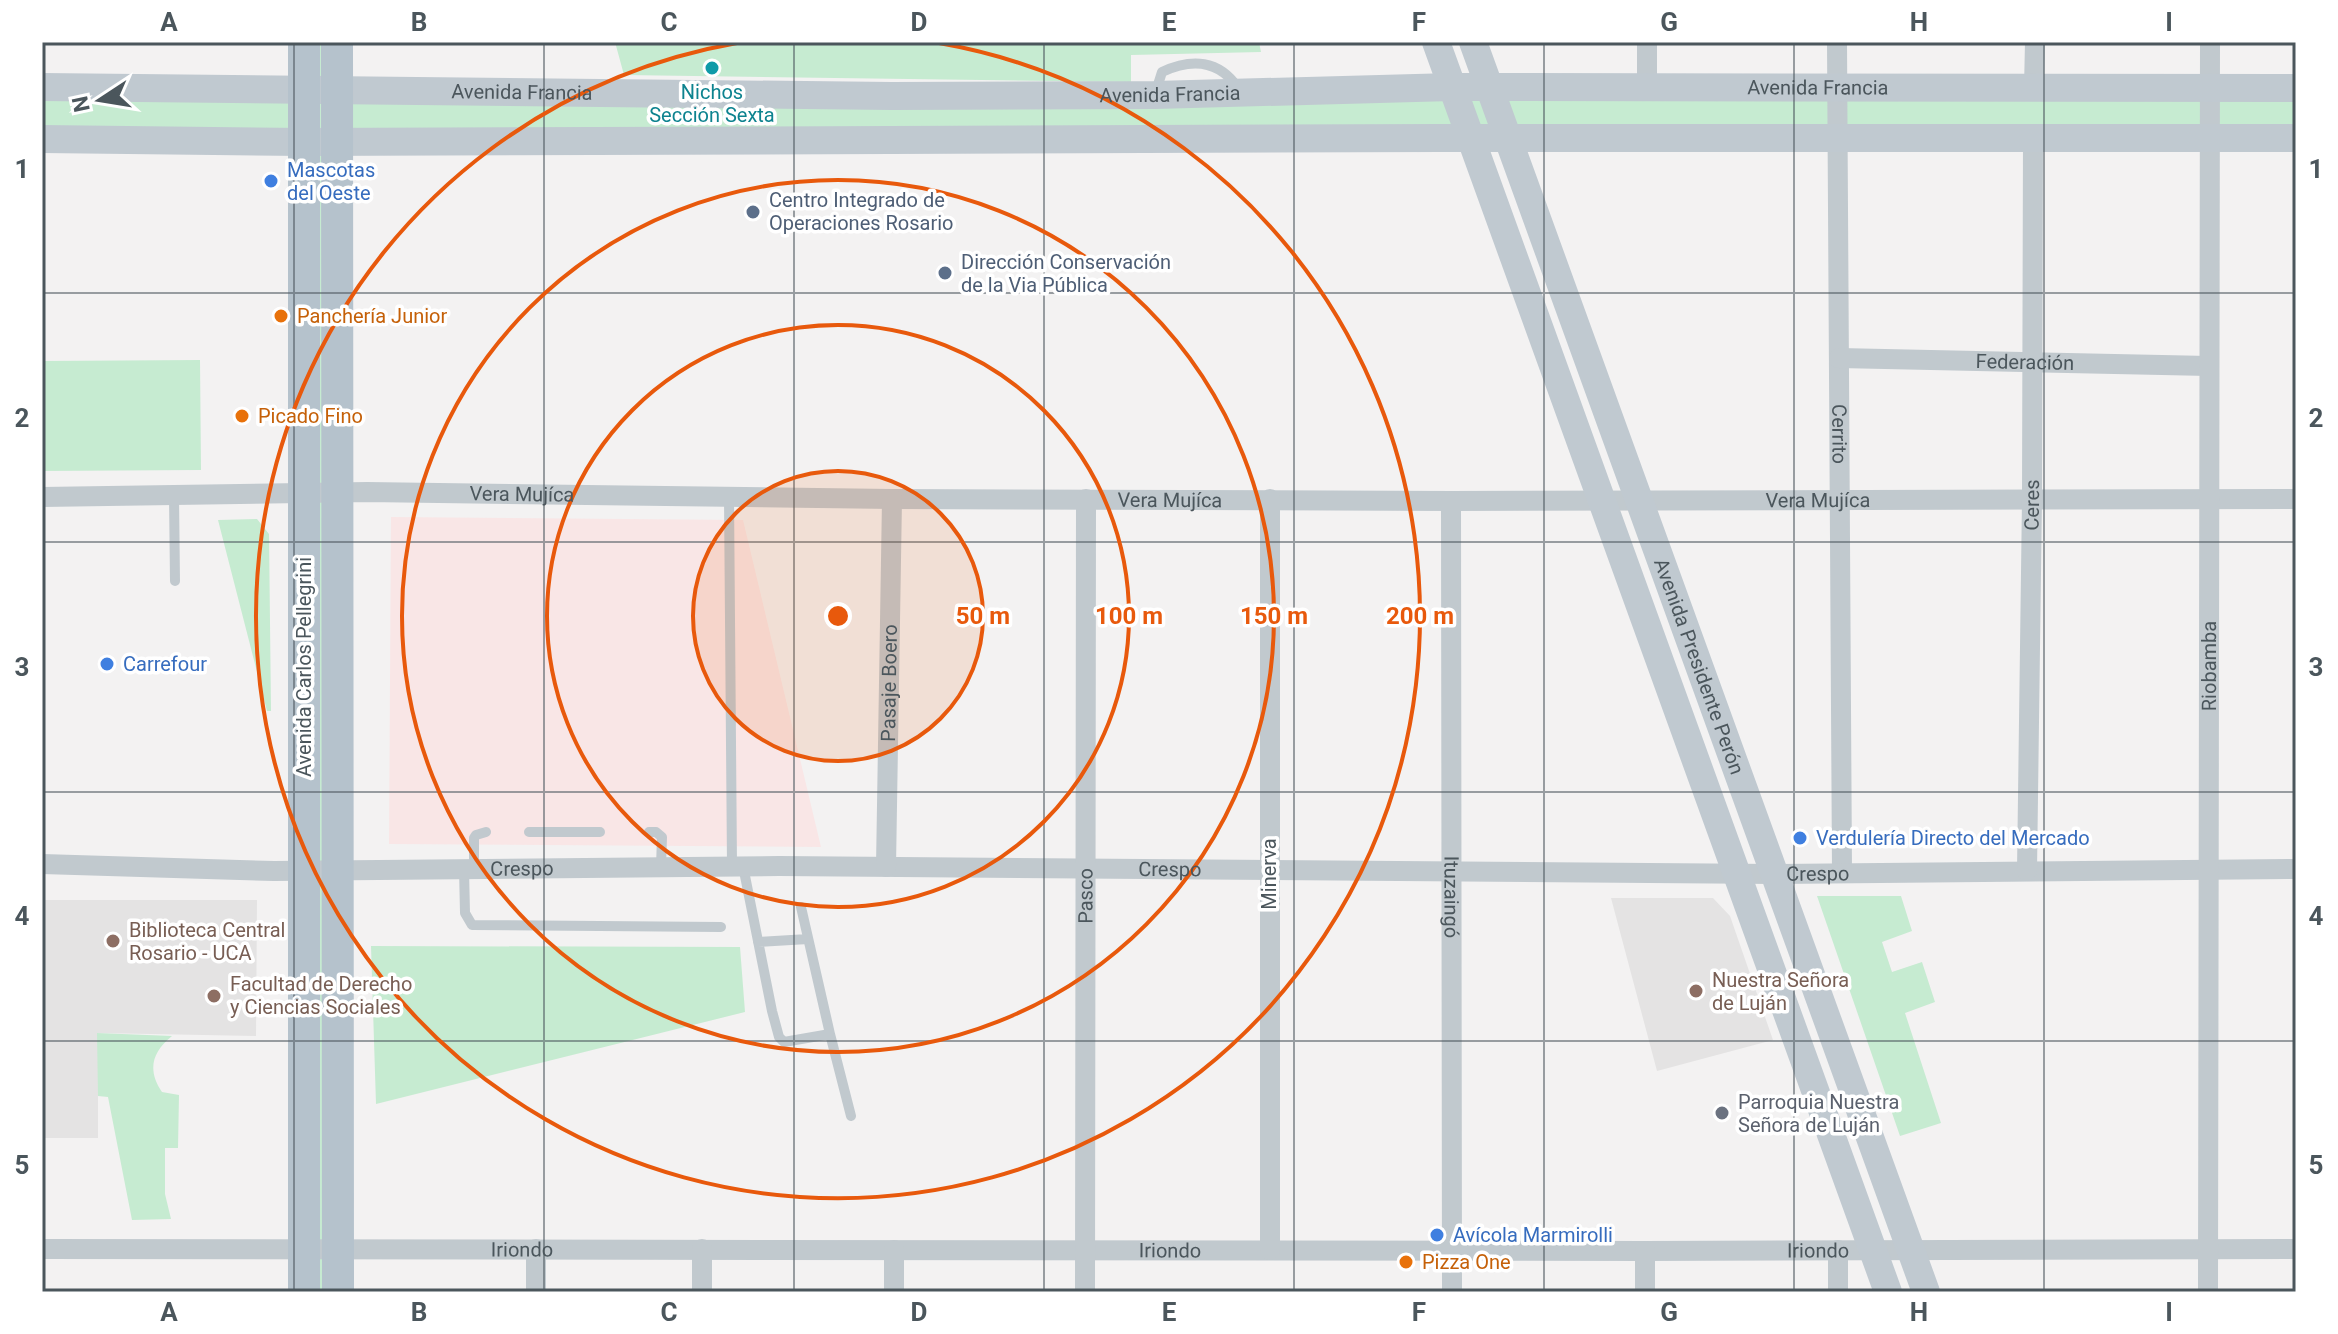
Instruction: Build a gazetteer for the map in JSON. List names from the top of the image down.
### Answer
{
  "streets": {
    "main road": ["Avenida Francia", "Avenida Carlos Pellegrini", "Avenida Presidente Perón"],
    "street": [
      "Federación",
      "Cerrito",
      "Vera Mujíca",
      "Ceres",
      "Riobamba",
      "Pasaje Boero",
      "Crespo",
      "Minerva",
      "Pasco",
      "Ituzaingó",
      "Iriondo"
    ]
  },
  "crossings": [
    ["Avenida Francia", "Cerrito"],
    ["Avenida Francia", "Avenida Carlos Pellegrini"],
    ["Avenida Francia", "Avenida Presidente Perón"],
    ["Avenida Francia", "Riobamba"],
    ["Federación", "Cerrito"],
    ["Federación", "Ceres"],
    ["Federación", "Riobamba"],
    ["Cerrito", "Vera Mujíca"],
    ["Cerrito", "Crespo"],
    ["Vera Mujíca", "Ceres"],
    ["Vera Mujíca", "Avenida Carlos Pellegrini"],
    ["Vera Mujíca", "Avenida Presidente Perón"],
    ["Vera Mujíca", "Riobamba"],
    ["Vera Mujíca", "Pasaje Boero"],
    ["Vera Mujíca", "Minerva"],
    ["Vera Mujíca", "Pasco"],
    ["Vera Mujíca", "Ituzaingó"],
    ["Ceres", "Crespo"],
    ["Avenida Carlos Pellegrini", "Crespo"],
    ["Avenida Carlos Pellegrini", "Iriondo"],
    ["Avenida Presidente Perón", "Crespo"],
    ["Avenida Presidente Perón", "Iriondo"],
    ["Riobamba", "Crespo"],
    ["Riobamba", "Iriondo"],
    ["Pasaje Boero", "Crespo"],
    ["Crespo", "Minerva"],
    ["Crespo", "Pasco"],
    ["Crespo", "Ituzaingó"],
    ["Minerva", "Iriondo"],
    ["Pasco", "Iriondo"],
    ["Ituzaingó", "Iriondo"]
  ],
  "places": [
    "Nichos Sección Sexta",
    "Mascotas del Oeste",
    "Centro Integrado de Operaciones Rosario",
    "Dirección Conservación de la Via Pública",
    "Panchería Junior",
    "Picado Fino",
    "Carrefour",
    "Verdulería Directo del Mercado",
    "Biblioteca Central Rosario - UCA",
    "Nuestra Señora de Luján",
    "Facultad de Derecho y Ciencias Sociales",
    "Parroquia Nuestra Señora de Luján",
    "Avícola Marmirolli",
    "Pizza One"
  ],
  "north": "left",
  "grid": {
    "columns": [
      "A",
      "B",
      "C",
      "D",
      "E",
      "F",
      "G",
      "H",
      "I"
    ],
    "rows": [
      "1",
      "2",
      "3",
      "4",
      "5"
    ]
  },
  "rings": [
    "50 m",
    "100 m",
    "150 m",
    "200 m"
  ]
}
